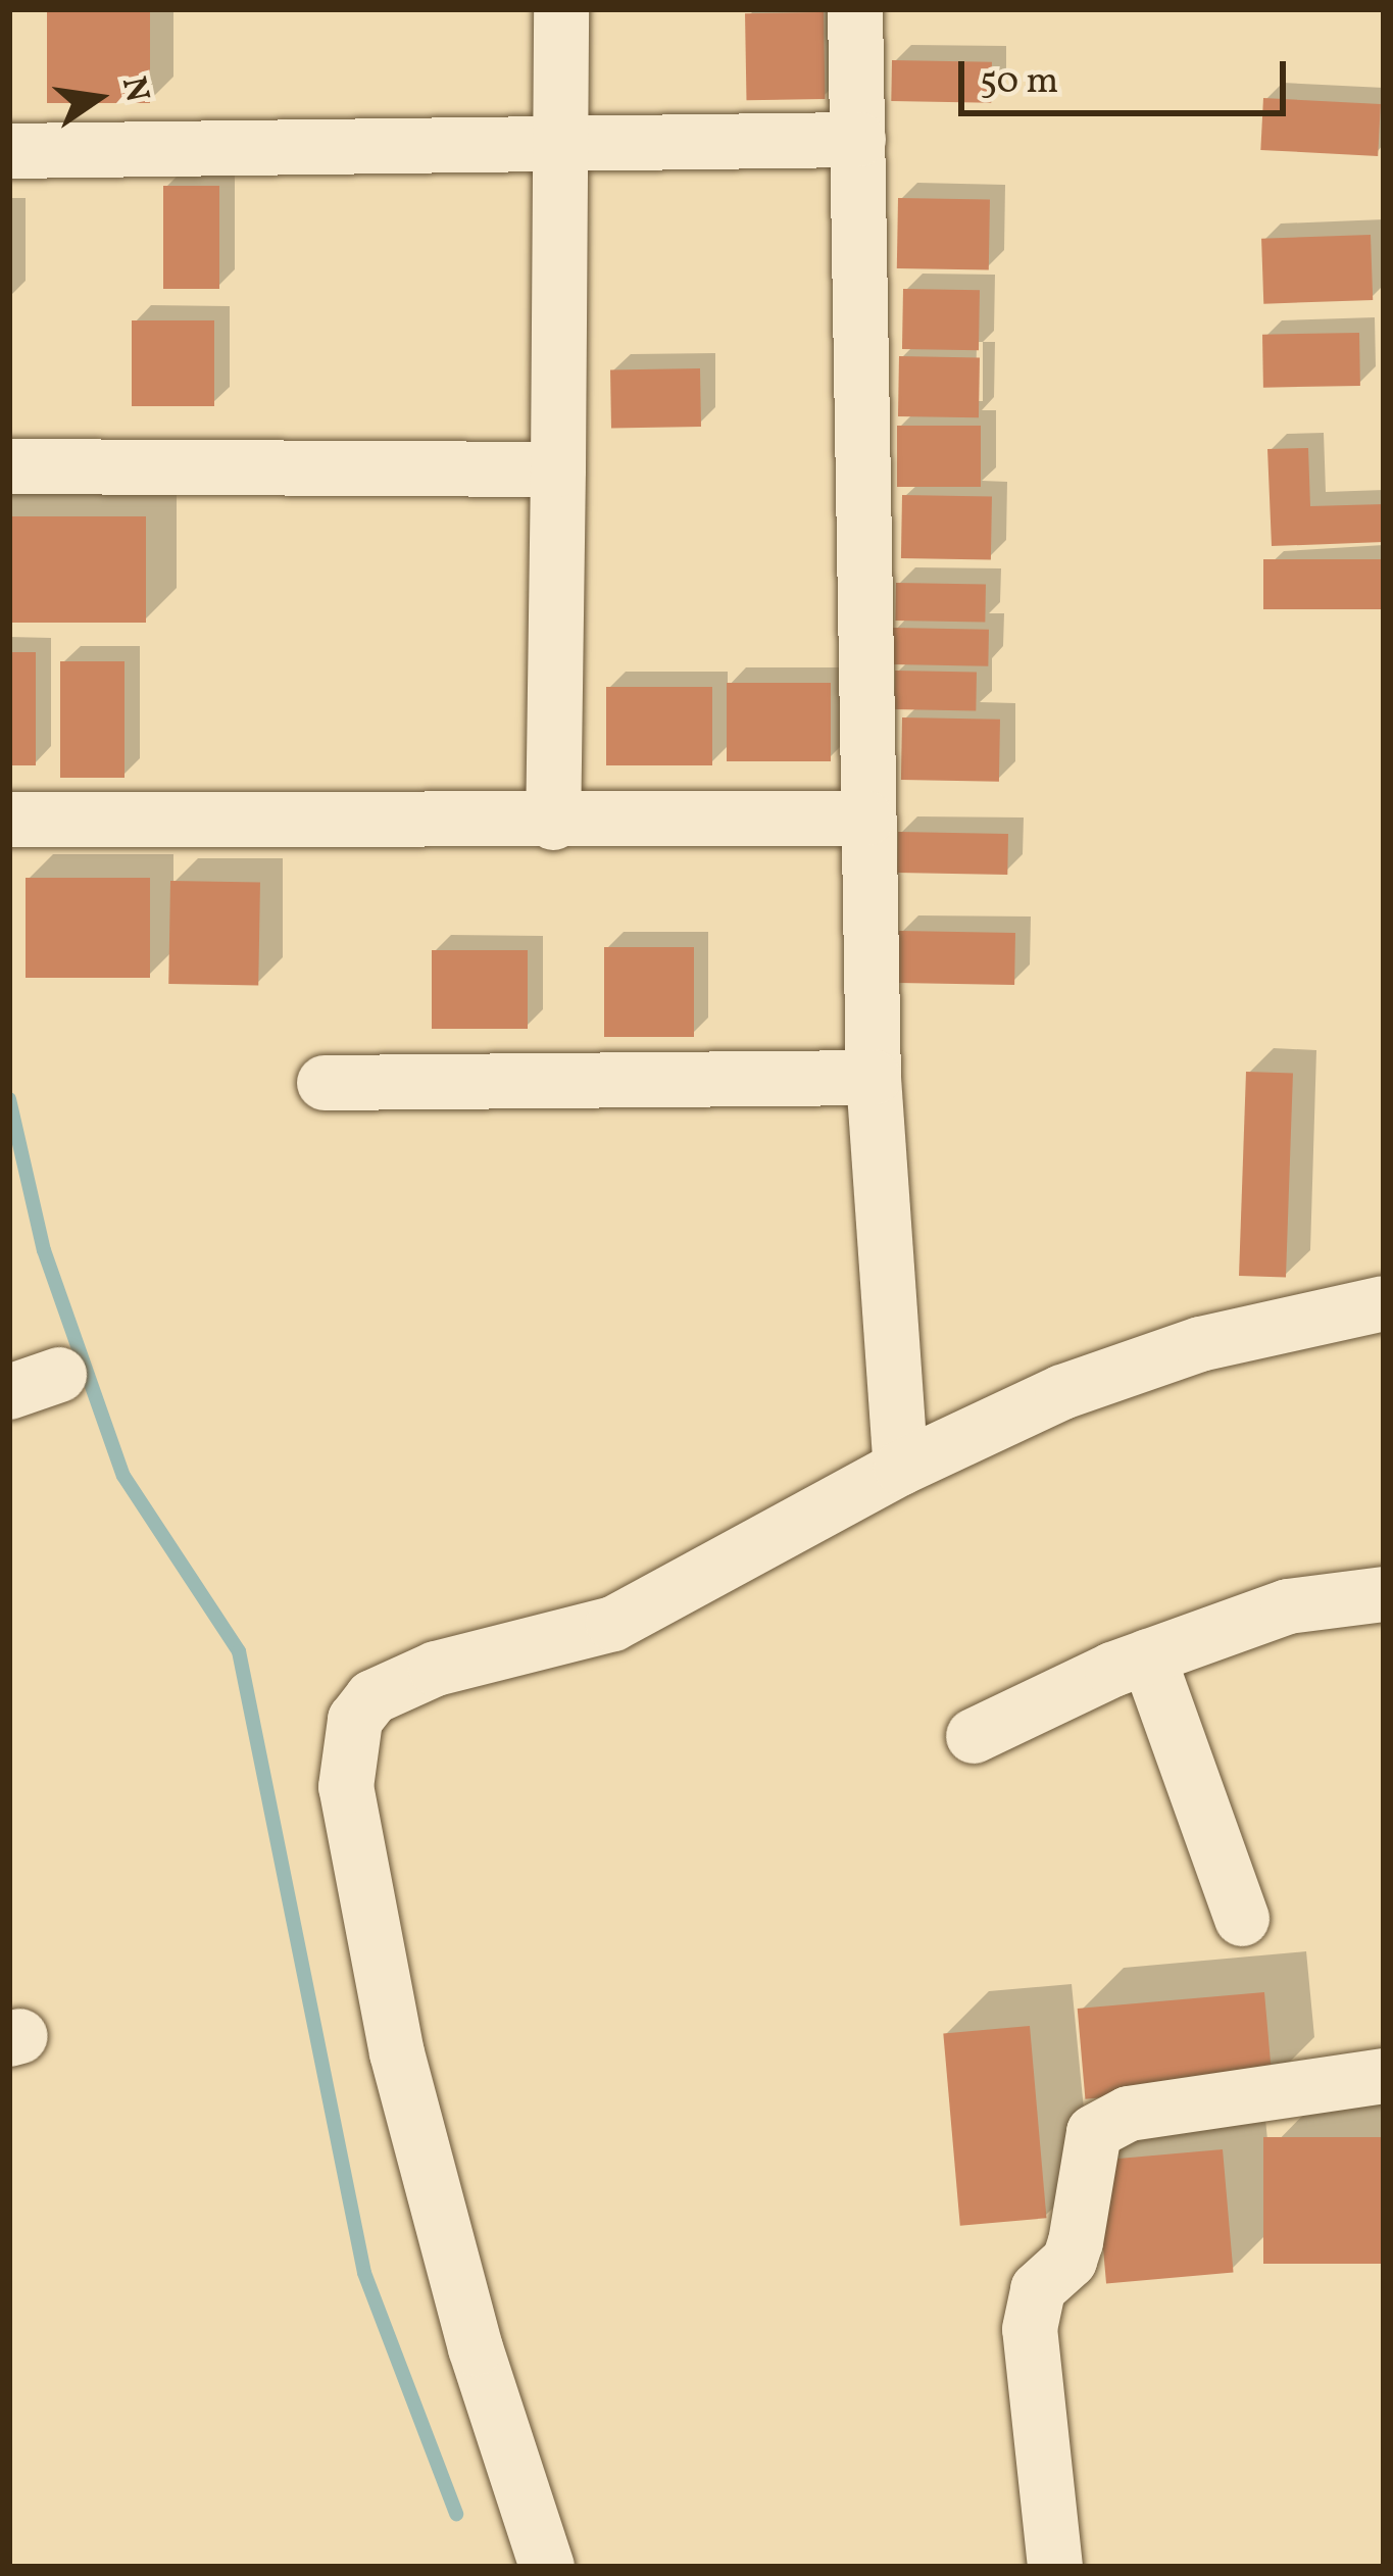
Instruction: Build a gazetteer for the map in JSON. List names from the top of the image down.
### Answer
{
  "scale_bar": "50 m",
  "north": "right"
}
